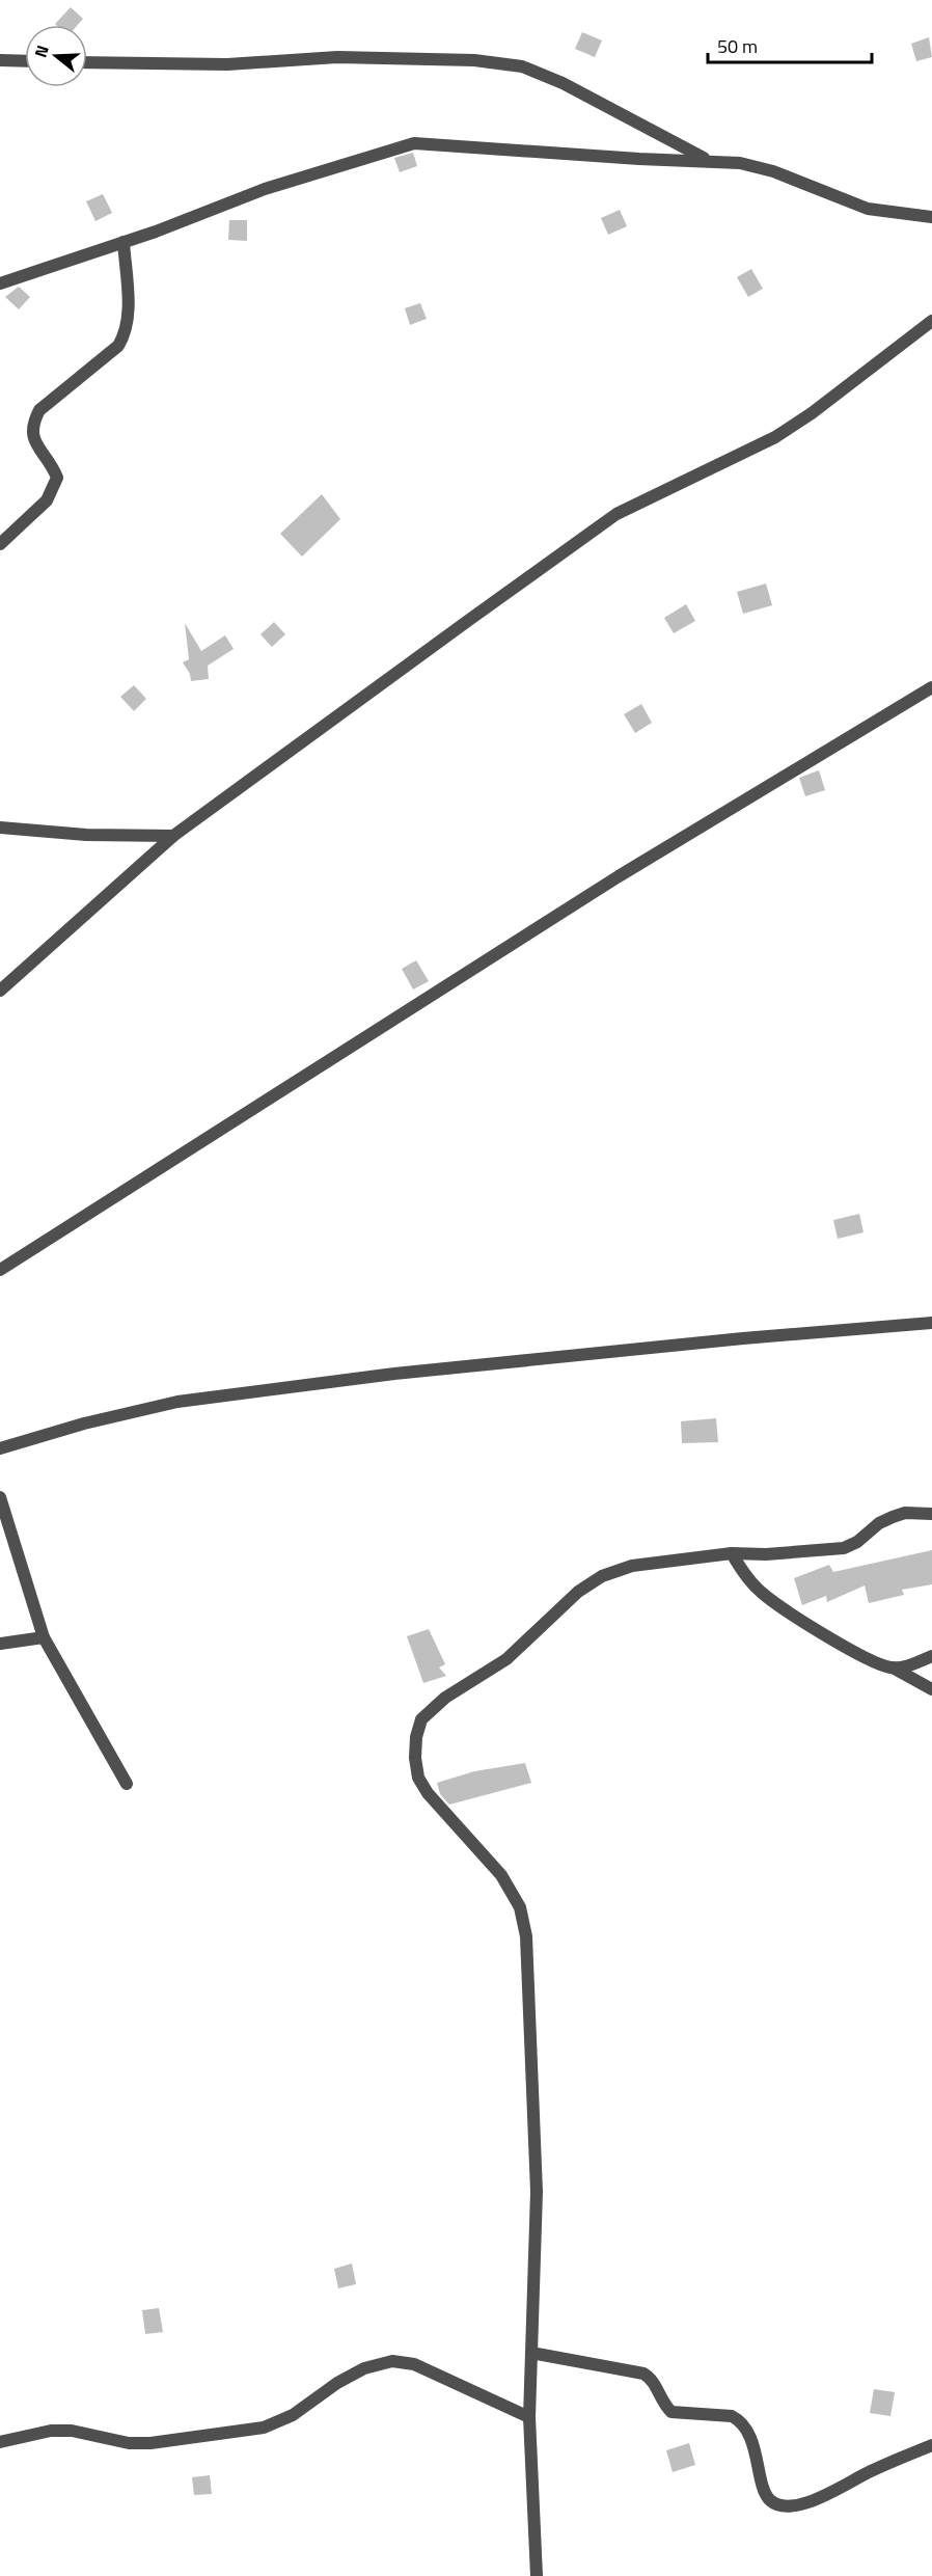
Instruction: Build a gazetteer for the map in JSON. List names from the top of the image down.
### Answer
{
  "scale_bar": "50 m",
  "north": "left"
}
